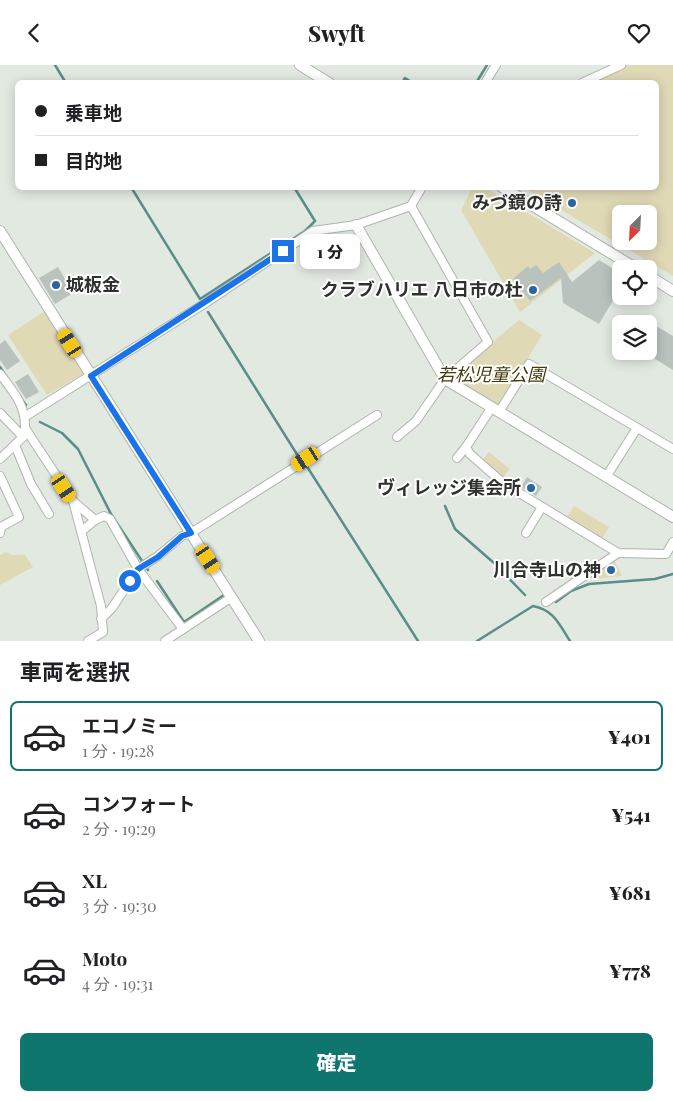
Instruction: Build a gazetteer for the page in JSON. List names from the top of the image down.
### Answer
{
  "parks": ["若松児童公園"],
  "places": [
    "みづ鏡の詩",
    "城板金",
    "クラブハリエ 八日市の杜",
    "ヴィレッジ集会所",
    "川合寺山の神"
  ],
  "north": "bottom left",
  "page": {
    "header": "Swyft",
    "banner": ["乗車地", "目的地"],
    "bubble": "1 分",
    "heading": "車両を選択",
    "list": [
      {
        "name": "エコノミー",
        "note": "1 分 · 19:28",
        "value": "¥401"
      },
      {
        "name": "コンフォート",
        "note": "2 分 · 19:29",
        "value": "¥541"
      },
      {
        "name": "XL",
        "note": "3 分 · 19:30",
        "value": "¥681"
      },
      {
        "name": "Moto",
        "note": "4 分 · 19:31",
        "value": "¥778"
      }
    ],
    "buttons": "確定"
  }
}
